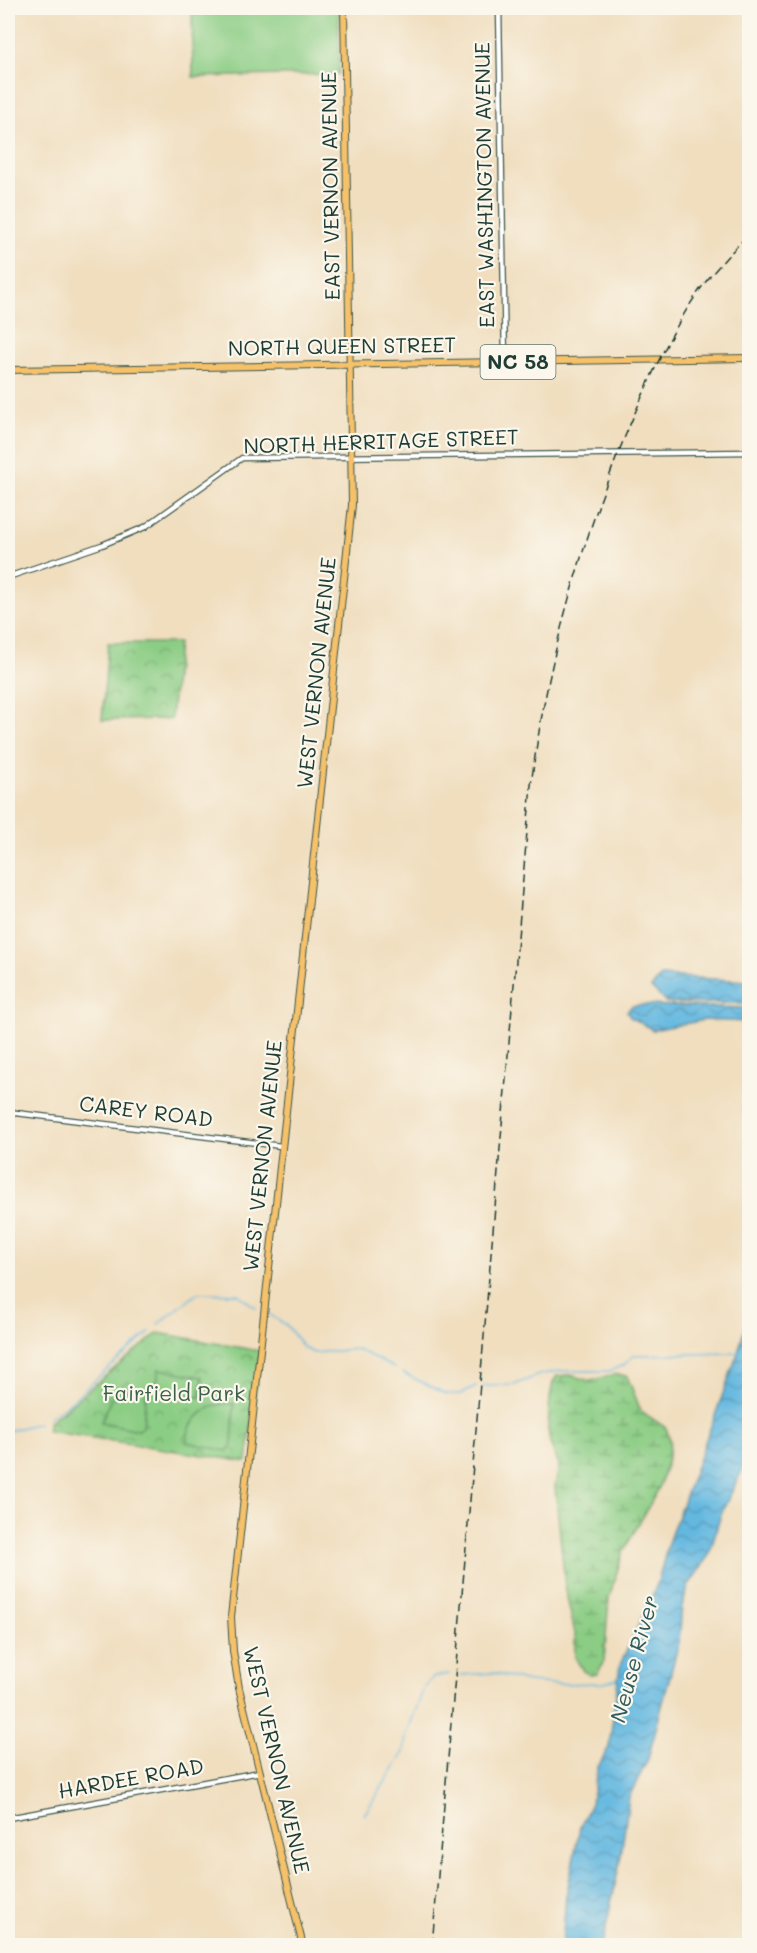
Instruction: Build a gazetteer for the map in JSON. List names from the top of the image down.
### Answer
{
  "streets": {
    "main road": [
      "EAST VERNON AVENUE",
      "NORTH QUEEN STREET",
      "NC 58",
      "WEST VERNON AVENUE"
    ],
    "street": [
      "EAST WASHINGTON AVENUE",
      "NORTH HERRITAGE STREET",
      "CAREY ROAD",
      "HARDEE ROAD"
    ]
  },
  "crossings": [
    ["EAST WASHINGTON AVENUE", "NORTH QUEEN STREET"],
    ["EAST VERNON AVENUE", "NORTH QUEEN STREET"],
    ["EAST VERNON AVENUE", "WEST VERNON AVENUE"],
    ["NORTH QUEEN STREET", "WEST VERNON AVENUE"],
    ["NORTH HERRITAGE STREET", "WEST VERNON AVENUE"],
    ["WEST VERNON AVENUE", "CAREY ROAD"],
    ["WEST VERNON AVENUE", "HARDEE ROAD"]
  ],
  "water": ["Neuse River"],
  "parks": ["Fairfield Park"]
}
